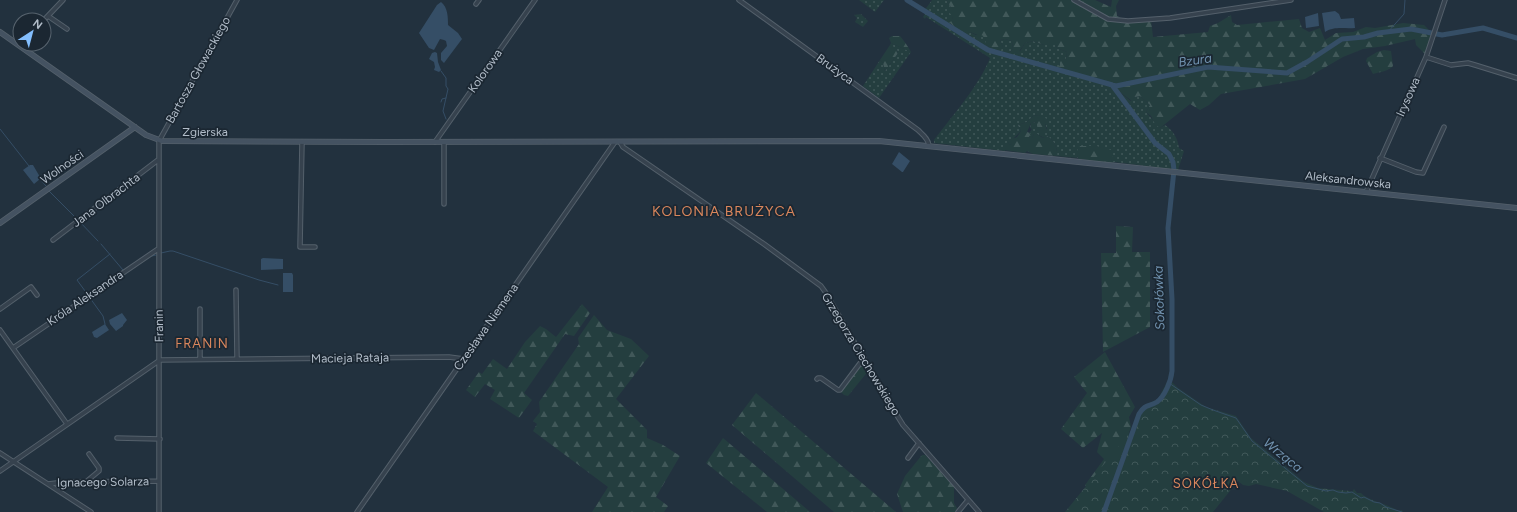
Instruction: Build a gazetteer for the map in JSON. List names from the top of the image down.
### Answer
{
  "streets": {
    "main road": ["Zgierska", "Wolności", "Aleksandrowska"],
    "street": [
      "Brużyca",
      "Bartosza Głowackiego",
      "Kolorowa",
      "Irysowa",
      "Jana Olbrachta",
      "Króla Aleksandra",
      "Franin",
      "Czesława Niemena",
      "Grzegorza Ciechowskiego",
      "Macieja Rataja",
      "Ignacego Solarza"
    ]
  },
  "crossings": [
    ["Brużyca", "Zgierska"],
    ["Brużyca", "Aleksandrowska"],
    ["Bartosza Głowackiego", "Zgierska"],
    ["Bartosza Głowackiego", "Franin"],
    ["Kolorowa", "Zgierska"],
    ["Irysowa", "Aleksandrowska"],
    ["Zgierska", "Wolności"],
    ["Zgierska", "Aleksandrowska"],
    ["Zgierska", "Franin"],
    ["Zgierska", "Czesława Niemena"],
    ["Zgierska", "Grzegorza Ciechowskiego"],
    ["Jana Olbrachta", "Franin"],
    ["Króla Aleksandra", "Franin"],
    ["Franin", "Macieja Rataja"],
    ["Franin", "Ignacego Solarza"],
    ["Czesława Niemena", "Grzegorza Ciechowskiego"],
    ["Czesława Niemena", "Macieja Rataja"]
  ],
  "districts": ["KOLONIA BRUŻYCA", "FRANIN", "SOKÓŁKA"],
  "water": ["Bzura", "Sokołówka", "Wrząca"],
  "north": "top right"
}
